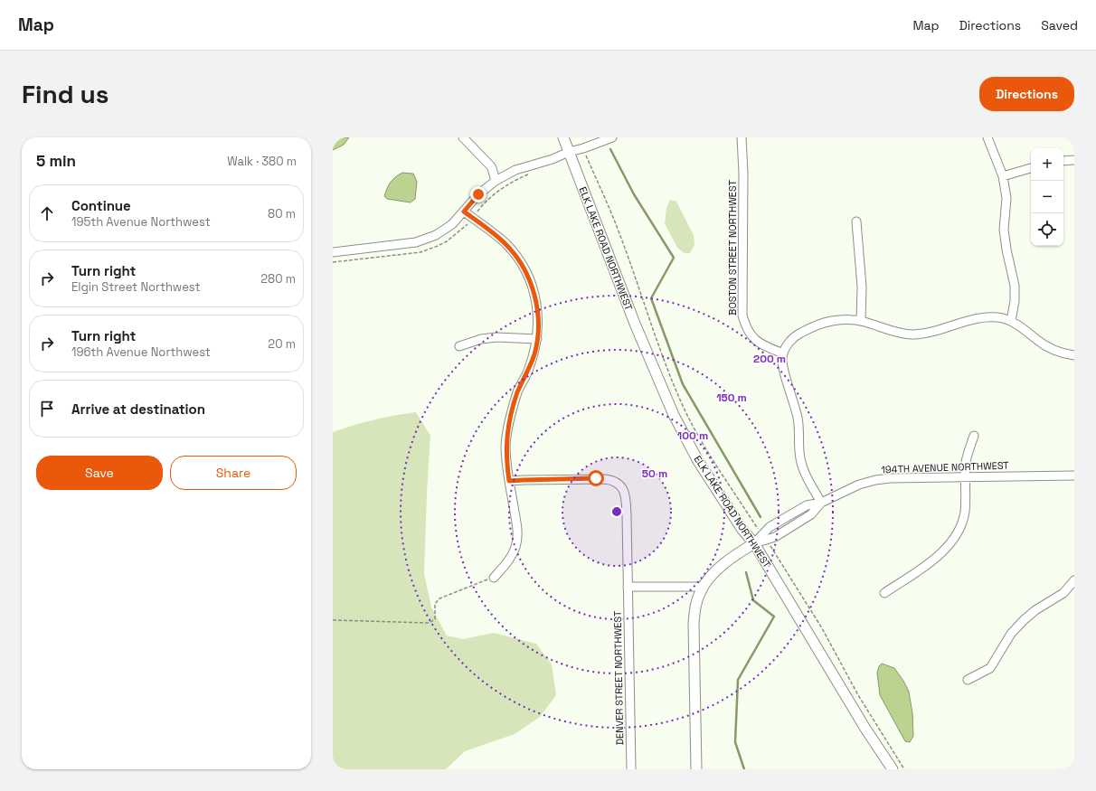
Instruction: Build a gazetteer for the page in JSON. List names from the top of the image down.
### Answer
{
  "streets": {
    "street": [
      "BOSTON STREET NORTHWEST",
      "ELK LAKE ROAD NORTHWEST",
      "194TH AVENUE NORTHWEST",
      "DENVER STREET NORTHWEST"
    ]
  },
  "crossings": [
    ["ELK LAKE ROAD NORTHWEST", "194TH AVENUE NORTHWEST"]
  ],
  "page": {
    "header": "Map",
    "nav": ["Map", "Directions", "Saved"],
    "buttons": [
      "Directions",
      ["Save", "Share"]
    ],
    "title": "Find us",
    "heading": ["5 min", "Walk · 380 m"],
    "map_buttons": ["+", "−"],
    "list": [
      ["Continue", "195th Avenue Northwest", "80 m"],
      ["Turn right", "Elgin Street Northwest", "280 m"],
      ["Turn right", "196th Avenue Northwest", "20 m"],
      "Arrive at destination"
    ]
  },
  "rings": [
    "200 m",
    "150 m",
    "100 m",
    "50 m"
  ]
}
